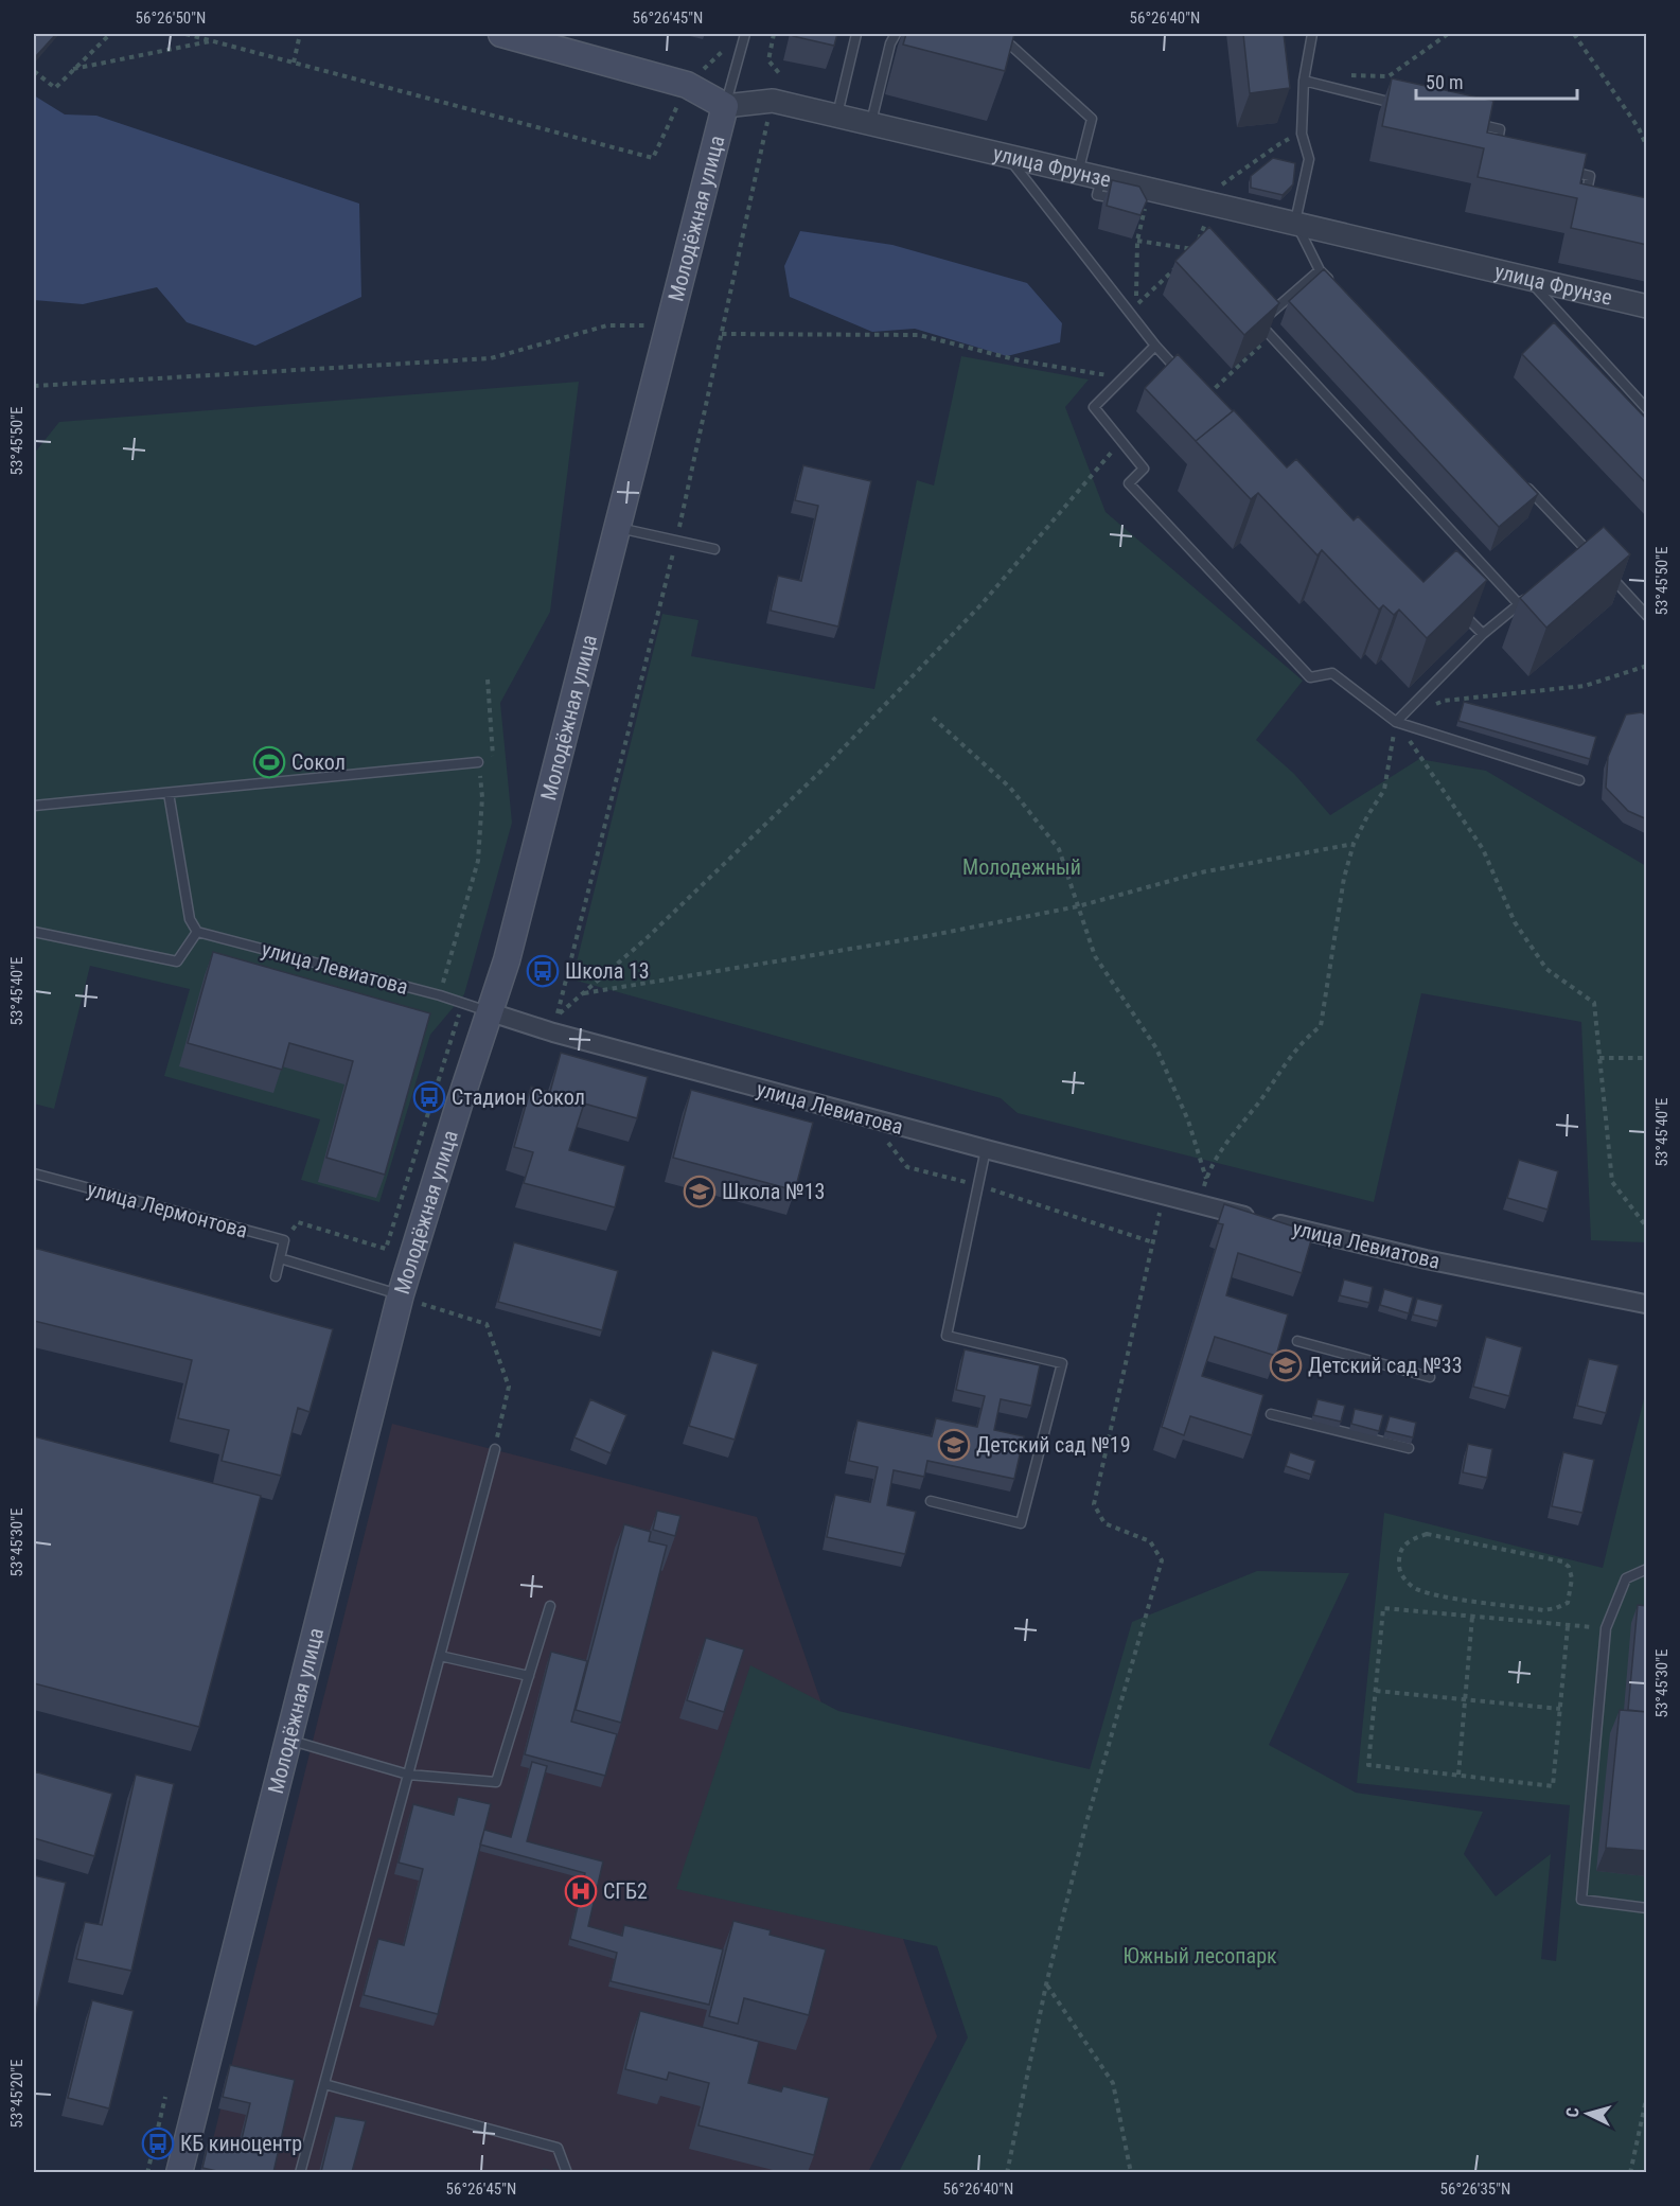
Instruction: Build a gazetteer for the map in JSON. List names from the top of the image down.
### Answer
{
  "streets": {
    "main road": ["Молодёжная улица"],
    "street": ["улица Фрунзе", "улица Левиатова"],
    "lane": ["улица Лермонтова"]
  },
  "crossings": [
    ["улица Фрунзе", "Молодёжная улица"],
    ["Молодёжная улица", "улица Левиатова"]
  ],
  "parks": ["Молодежный", "Южный лесопарк"],
  "places": {
    "sports": ["Сокол"],
    "bus stop": ["Школа 13", "Стадион Сокол", "КБ киноцентр"],
    "school or university": ["Школа №13", "Детский сад №33", "Детский сад №19"],
    "hospital": ["СГБ2"]
  },
  "scale_bar": "50 m",
  "north": "left",
  "coordinates": [
    "56°26'50\"N",
    "56°26'45\"N",
    "56°26'40\"N",
    "53°45'50\"E",
    "53°45'40\"E",
    "53°45'30\"E",
    "53°45'20\"E",
    "56°26'35\"N"
  ]
}
